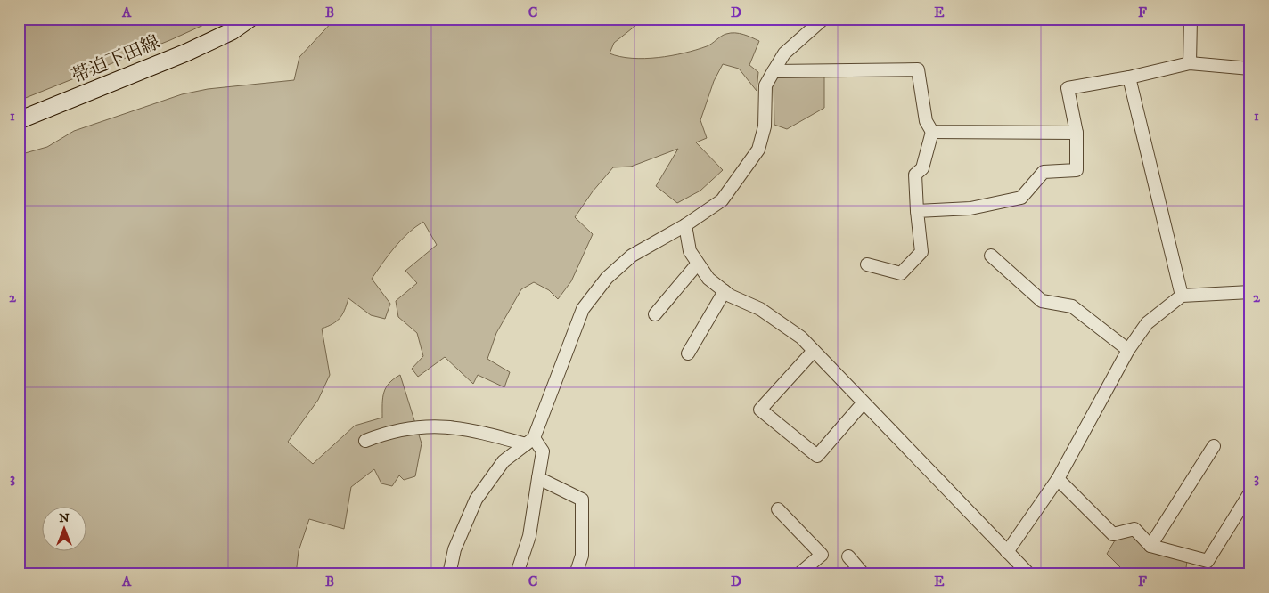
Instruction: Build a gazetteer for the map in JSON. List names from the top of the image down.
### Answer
{
  "streets": {
    "main road": ["帯迫下田線"]
  },
  "north": "top",
  "grid": {
    "columns": [
      "A",
      "B",
      "C",
      "D",
      "E",
      "F"
    ],
    "rows": ["1", "2", "3"]
  }
}
